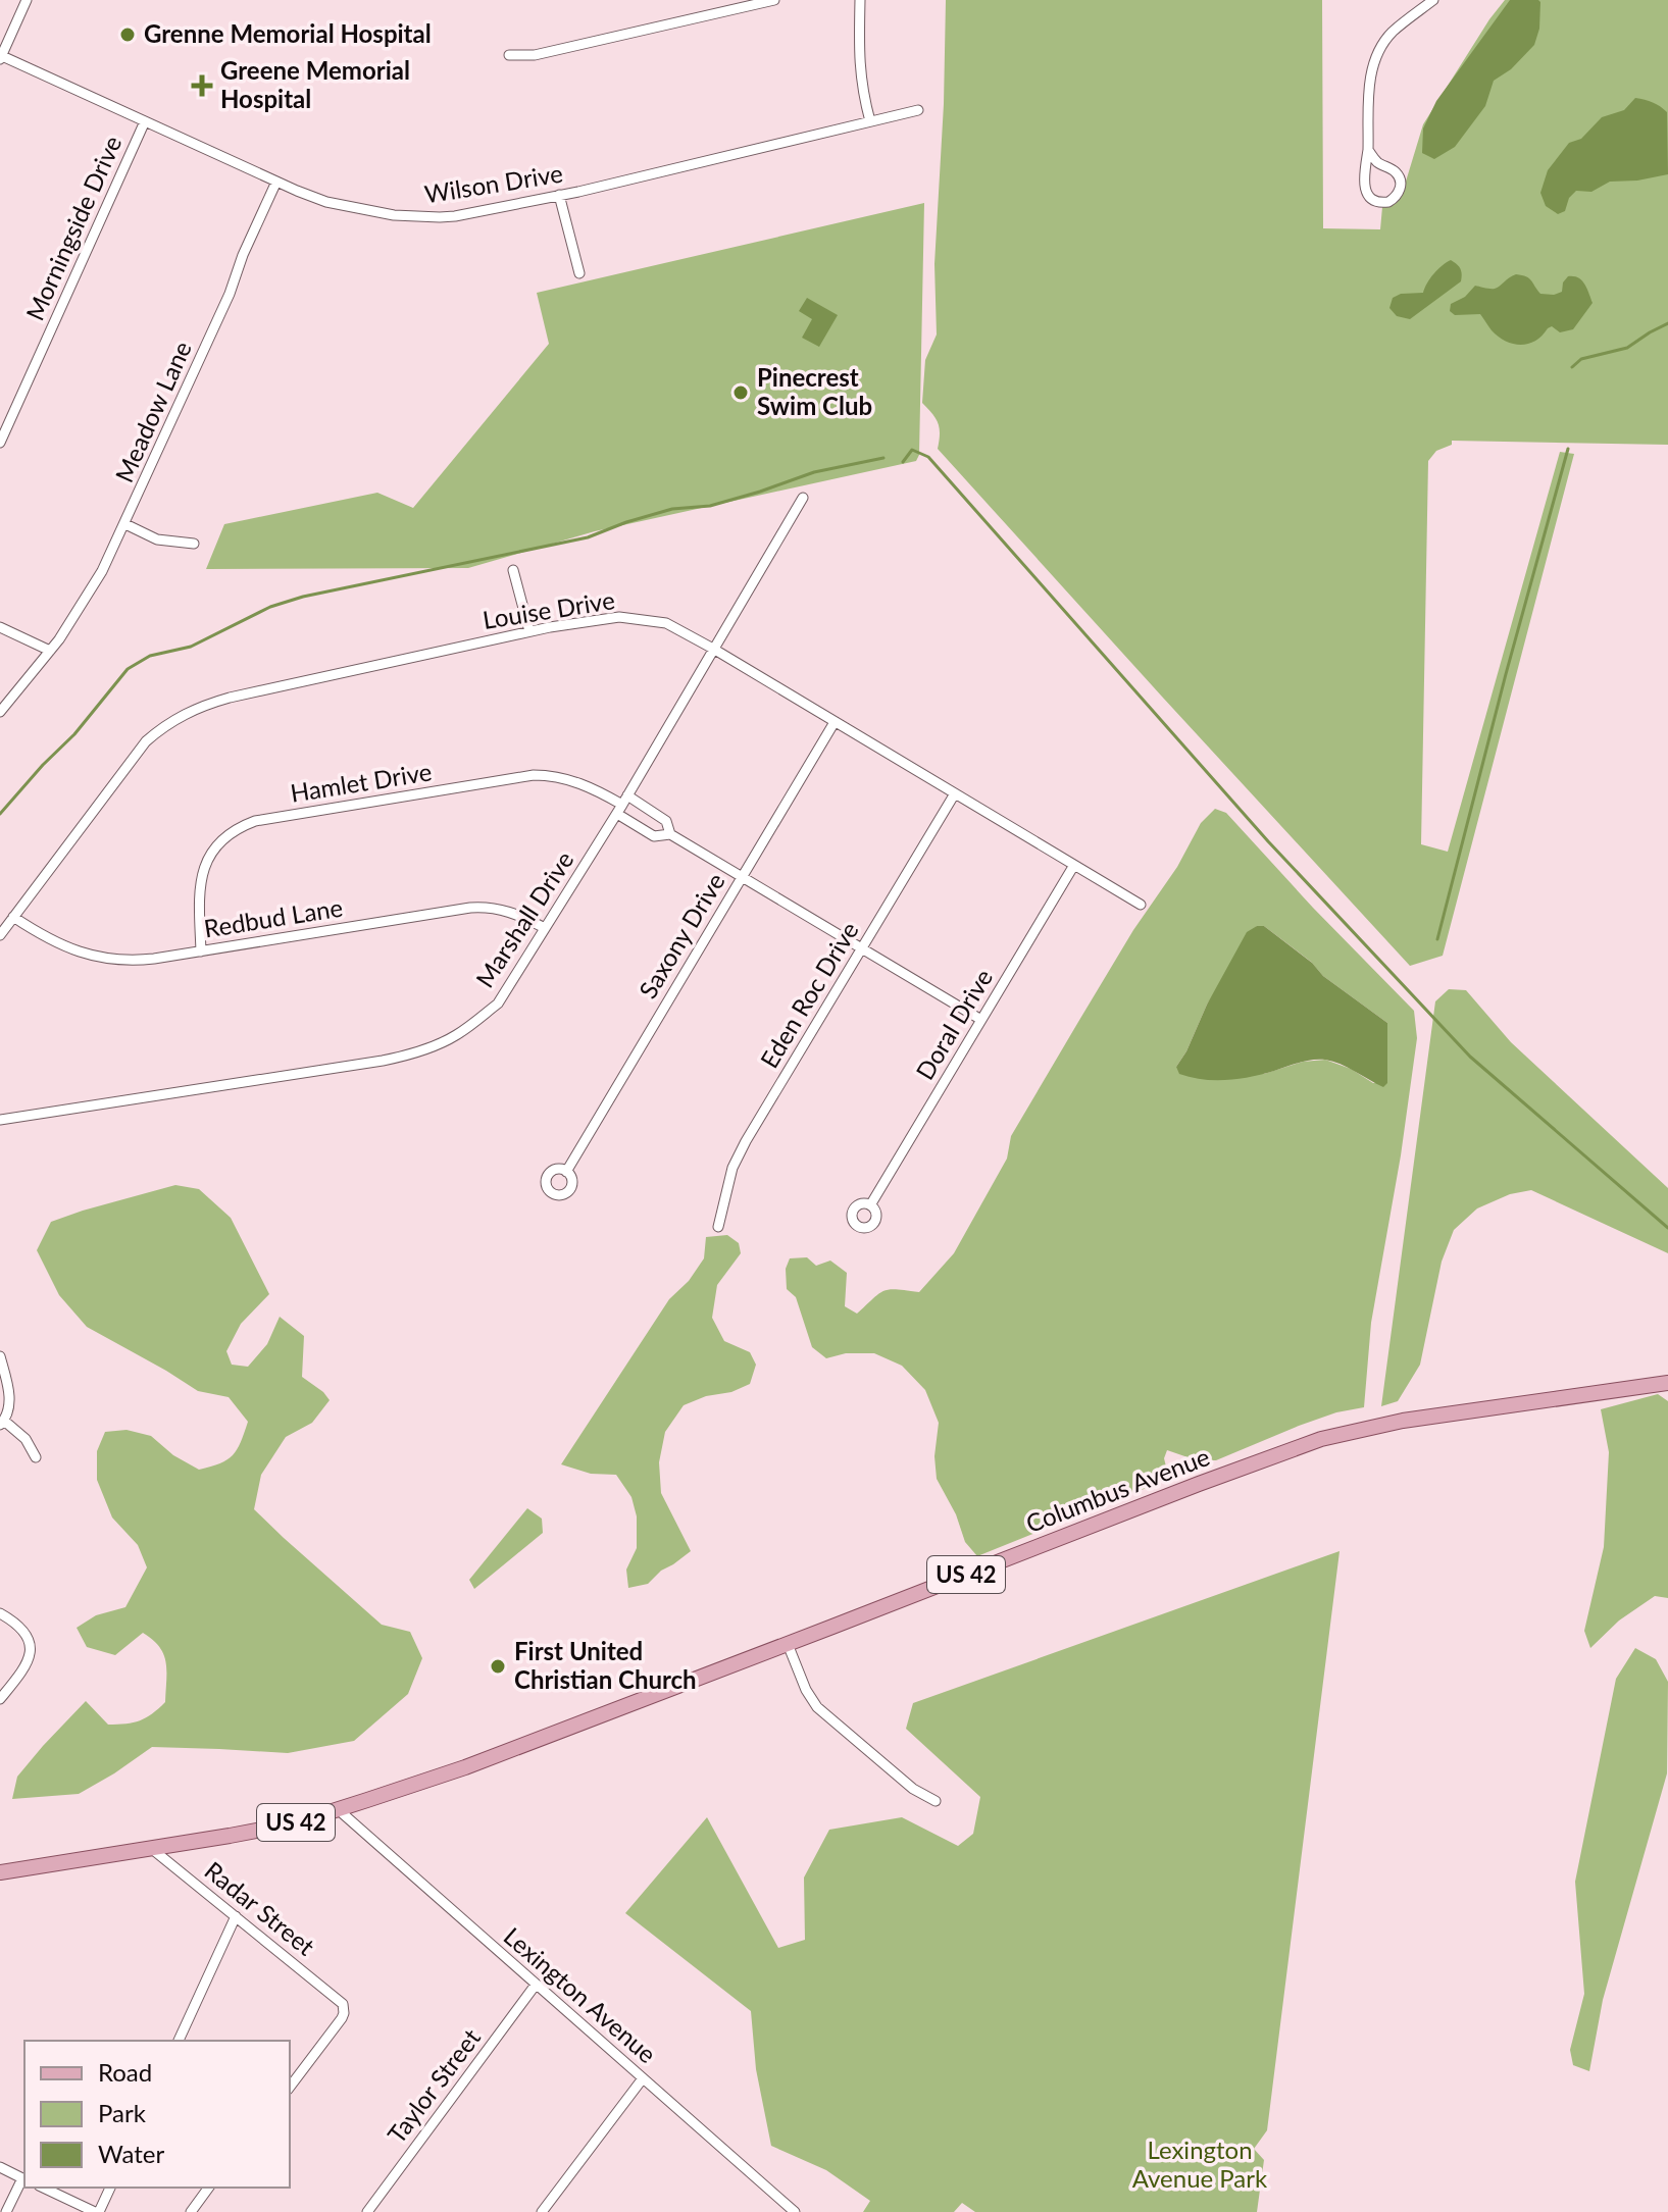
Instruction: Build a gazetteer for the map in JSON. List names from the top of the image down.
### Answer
{
  "streets": {
    "main road": ["Columbus Avenue", "US 42"],
    "street": [
      "Wilson Drive",
      "Morningside Drive",
      "Meadow Lane",
      "Louise Drive",
      "Hamlet Drive",
      "Redbud Lane",
      "Marshall Drive",
      "Saxony Drive",
      "Eden Roc Drive",
      "Doral Drive",
      "Radar Street",
      "Lexington Avenue",
      "Taylor Street"
    ]
  },
  "crossings": [
    ["Wilson Drive", "Morningside Drive"],
    ["Wilson Drive", "Meadow Lane"],
    ["Louise Drive", "Redbud Lane"],
    ["Louise Drive", "Marshall Drive"],
    ["Louise Drive", "Saxony Drive"],
    ["Louise Drive", "Eden Roc Drive"],
    ["Louise Drive", "Doral Drive"],
    ["Hamlet Drive", "Redbud Lane"],
    ["Hamlet Drive", "Marshall Drive"],
    ["Hamlet Drive", "Saxony Drive"],
    ["Hamlet Drive", "Eden Roc Drive"],
    ["Hamlet Drive", "Doral Drive"],
    ["Redbud Lane", "Marshall Drive"],
    ["Columbus Avenue", "US 42"],
    ["Columbus Avenue", "Lexington Avenue"],
    ["US 42", "Radar Street"],
    ["US 42", "Lexington Avenue"],
    ["Lexington Avenue", "Taylor Street"]
  ],
  "parks": ["Lexington Avenue Park"],
  "places": {
    "other": ["Grenne Memorial Hospital", "Pinecrest Swim Club", "First United Christian Church"],
    "health": ["Greene Memorial Hospital"]
  },
  "legend": ["Road", "Park", "Water"]
}
